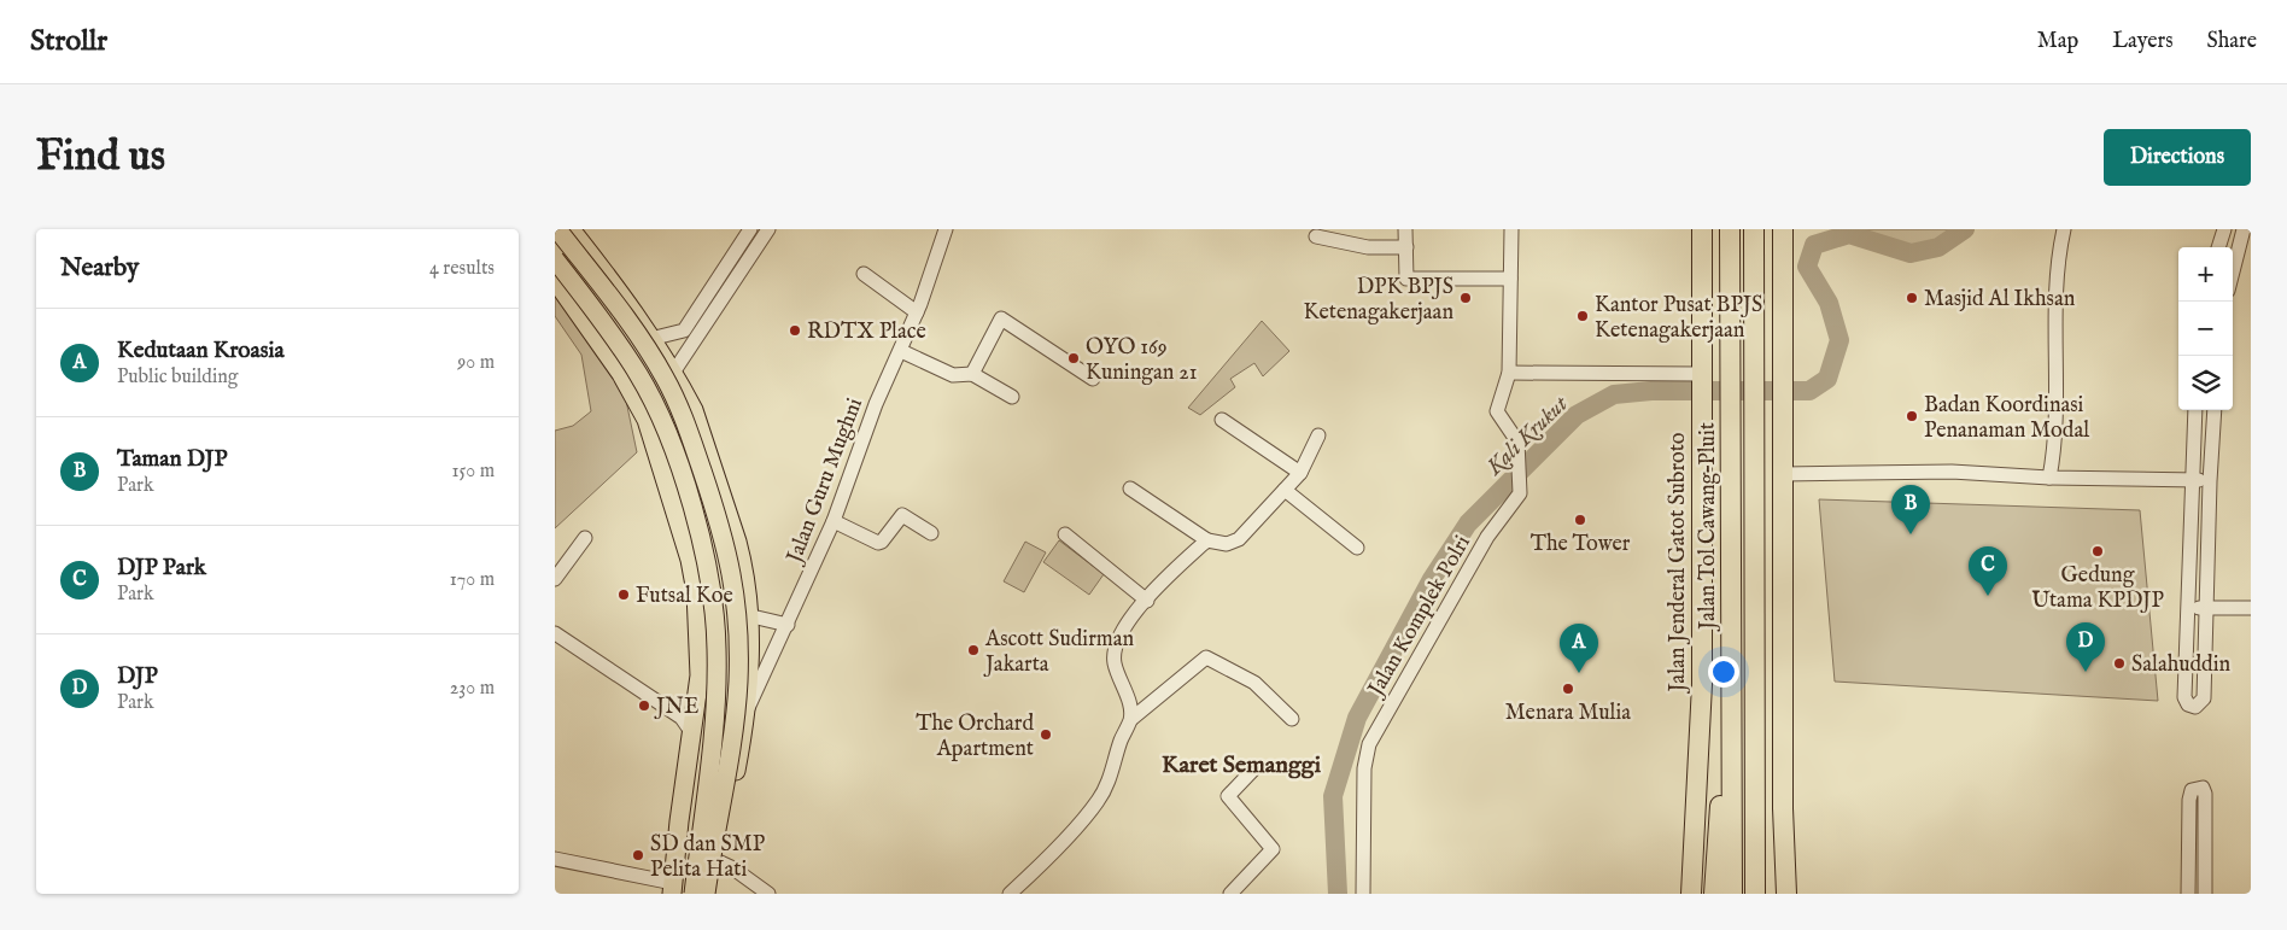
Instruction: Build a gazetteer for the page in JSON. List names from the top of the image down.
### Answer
{
  "streets": {
    "highway": ["Jalan Tol Cawang–Pluit", "Jalan Jenderal Gatot Subroto"],
    "street": ["Jalan Guru Mughni", "Jalan Komplek Polri"]
  },
  "districts": ["Karet Semanggi"],
  "water": ["Kali Krukut"],
  "places": [
    "DPK BPJS Ketenagakerjaan",
    "Masjid Al Ikhsan",
    "Kantor Pusat BPJS Ketenagakerjaan",
    "RDTX Place",
    "OYO 169 Kuningan 21",
    "Badan Koordinasi Penanaman Modal",
    "The Tower",
    "Gedung Utama KPDJP",
    "Futsal Koe",
    "Ascott Sudirman Jakarta",
    "Salahuddin",
    "Menara Mulia",
    "JNE",
    "The Orchard Apartment",
    "SD dan SMP Pelita Hati"
  ],
  "page": {
    "header": "Strollr",
    "nav": ["Map", "Layers", "Share"],
    "buttons": "Directions",
    "title": "Find us",
    "heading": ["Nearby", "4 results"],
    "map_buttons": ["+", "−"],
    "list": [
      {
        "mark": "A",
        "name": "Kedutaan Kroasia",
        "note": "Public building",
        "value": "90 m"
      },
      {
        "mark": "B",
        "name": "Taman DJP",
        "note": "Park",
        "value": "150 m"
      },
      {
        "mark": "C",
        "name": "DJP Park",
        "note": "Park",
        "value": "170 m"
      },
      {
        "mark": "D",
        "name": "DJP",
        "note": "Park",
        "value": "230 m"
      }
    ],
    "pins": [
      "B",
      "C",
      "D",
      "A"
    ]
  }
}
